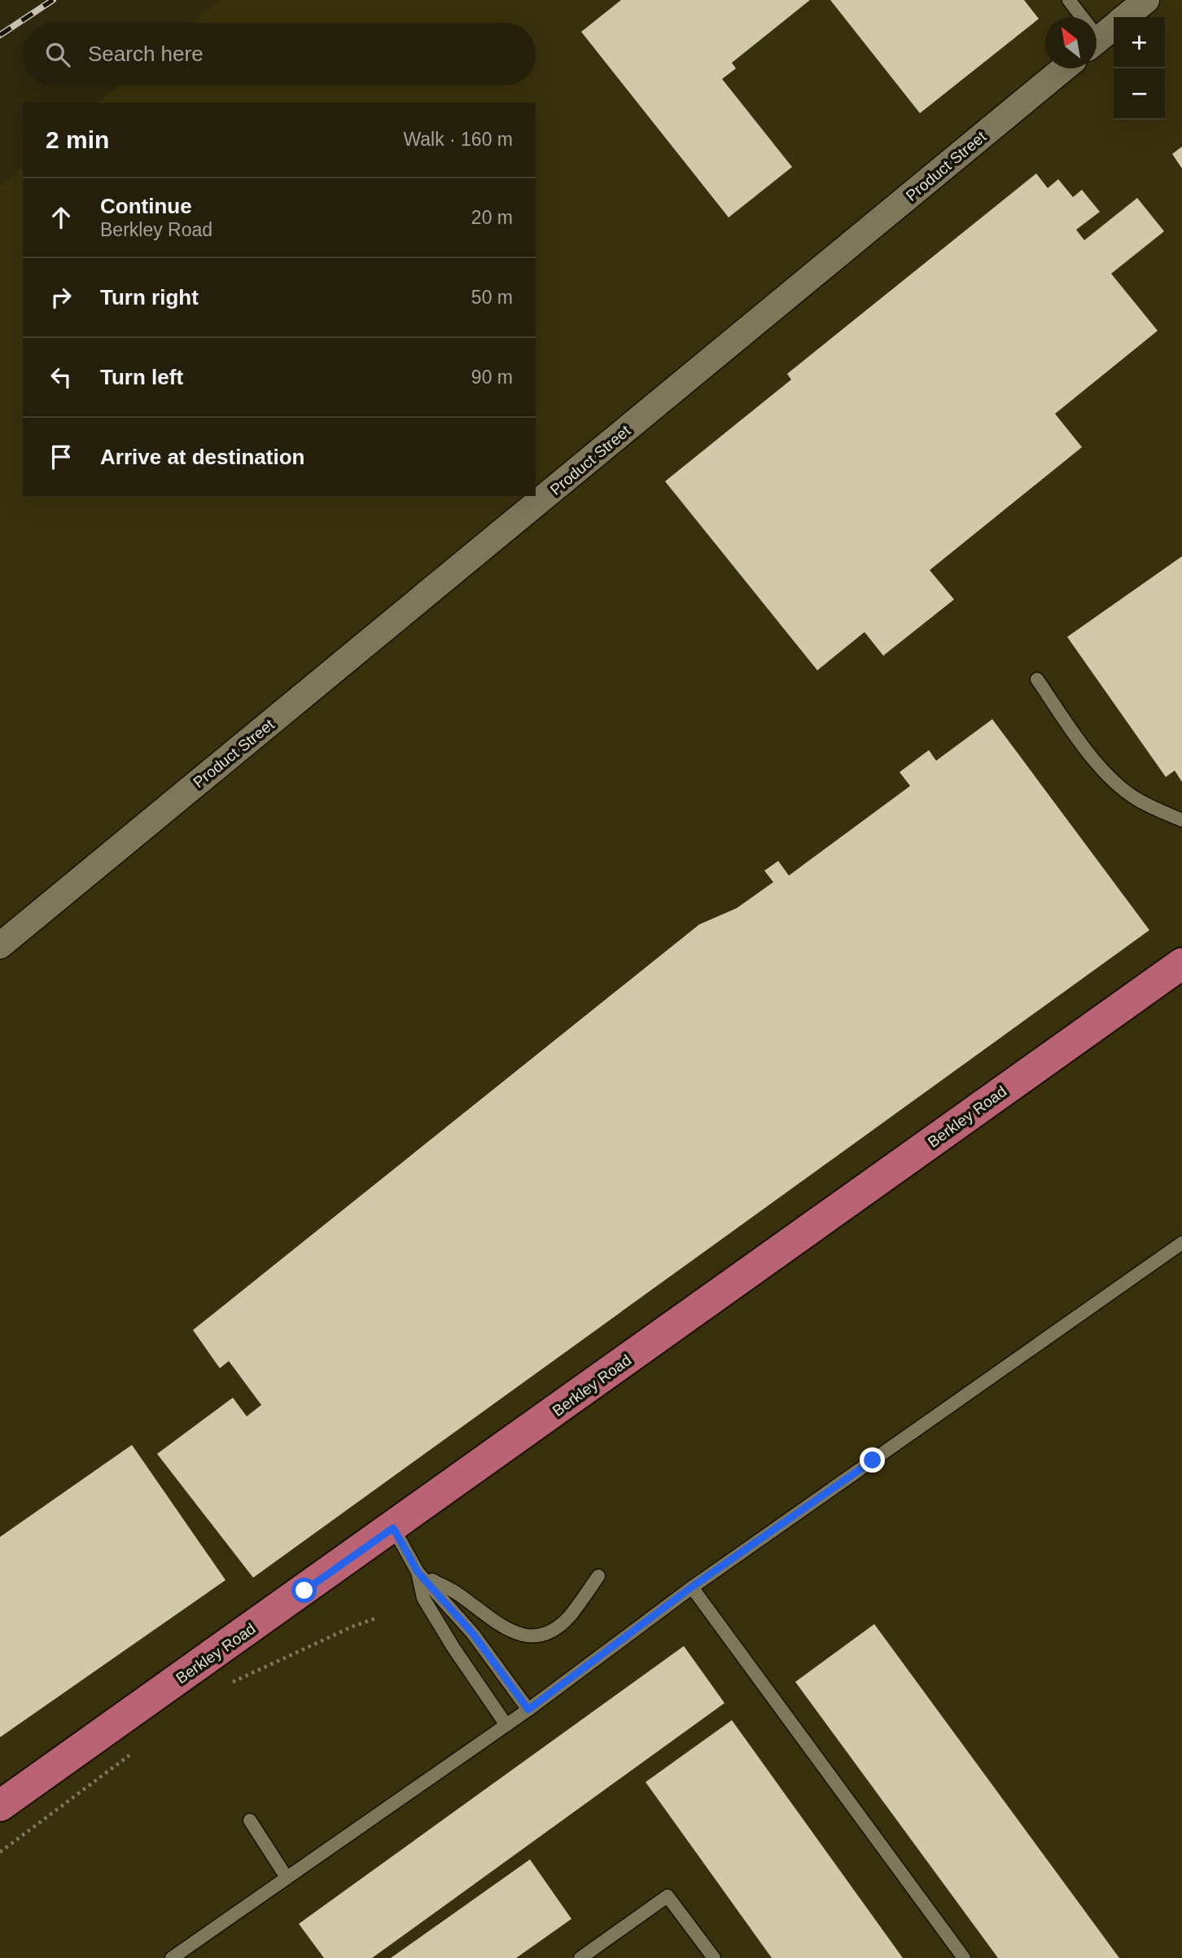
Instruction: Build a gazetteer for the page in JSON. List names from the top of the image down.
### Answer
{
  "streets": {
    "main road": ["Berkley Road"],
    "street": ["Product Street"]
  },
  "north": "top left",
  "page": {
    "map_buttons": ["+", "−"],
    "search": "Search here",
    "heading": ["2 min", "Walk · 160 m"],
    "list": [
      ["Continue", "Berkley Road", "20 m"],
      ["Turn right", "50 m"],
      ["Turn left", "90 m"],
      "Arrive at destination"
    ]
  }
}
